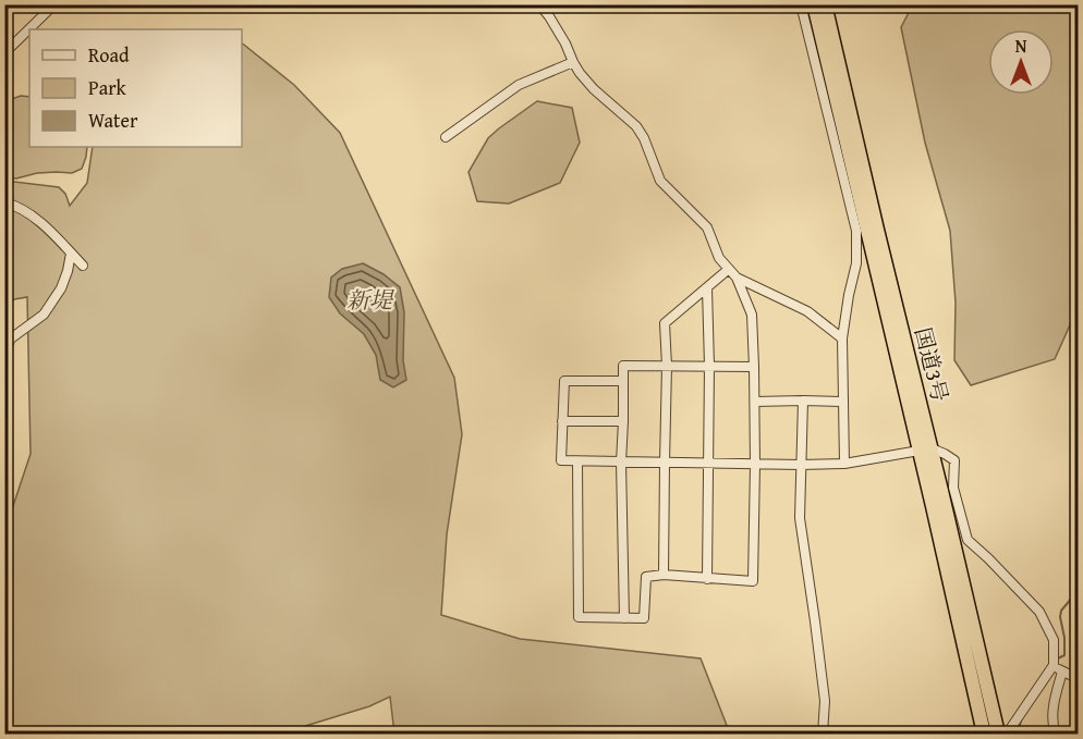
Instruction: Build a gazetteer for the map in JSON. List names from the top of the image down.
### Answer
{
  "streets": {
    "highway": ["国道3号"]
  },
  "water": ["新堤"],
  "legend": ["Road", "Park", "Water"],
  "north": "top"
}
